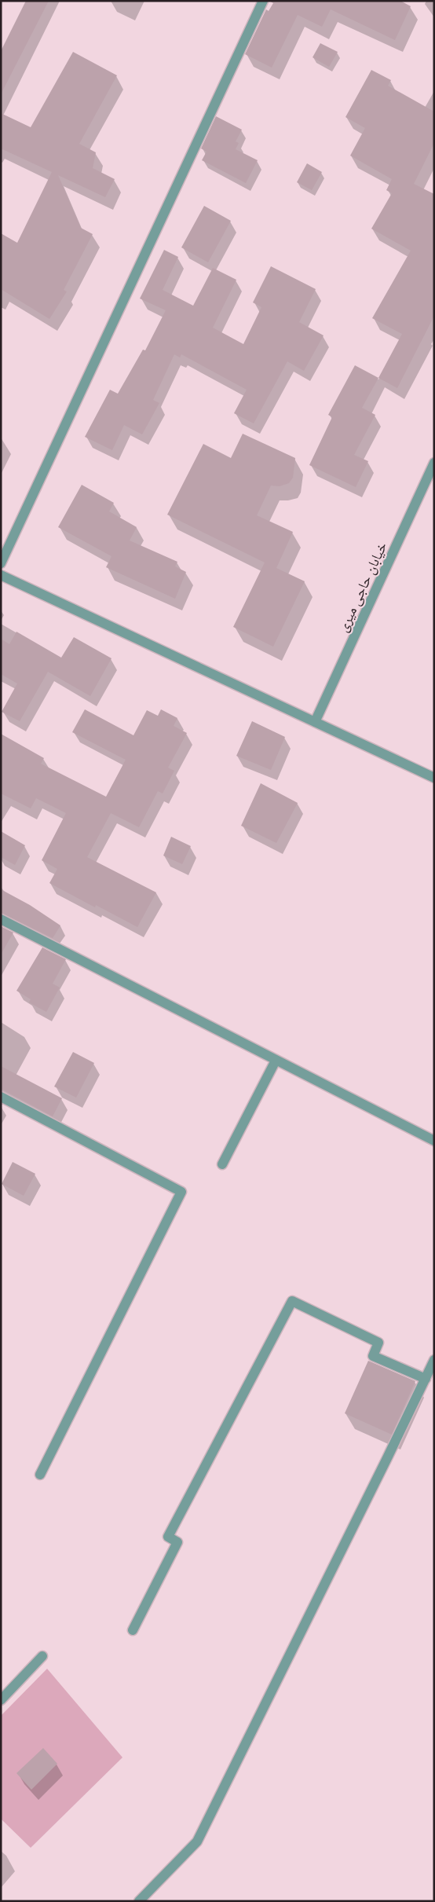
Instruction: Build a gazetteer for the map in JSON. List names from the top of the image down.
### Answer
{
  "streets": {
    "street": ["خیابان حاجی میری"]
  }
}
